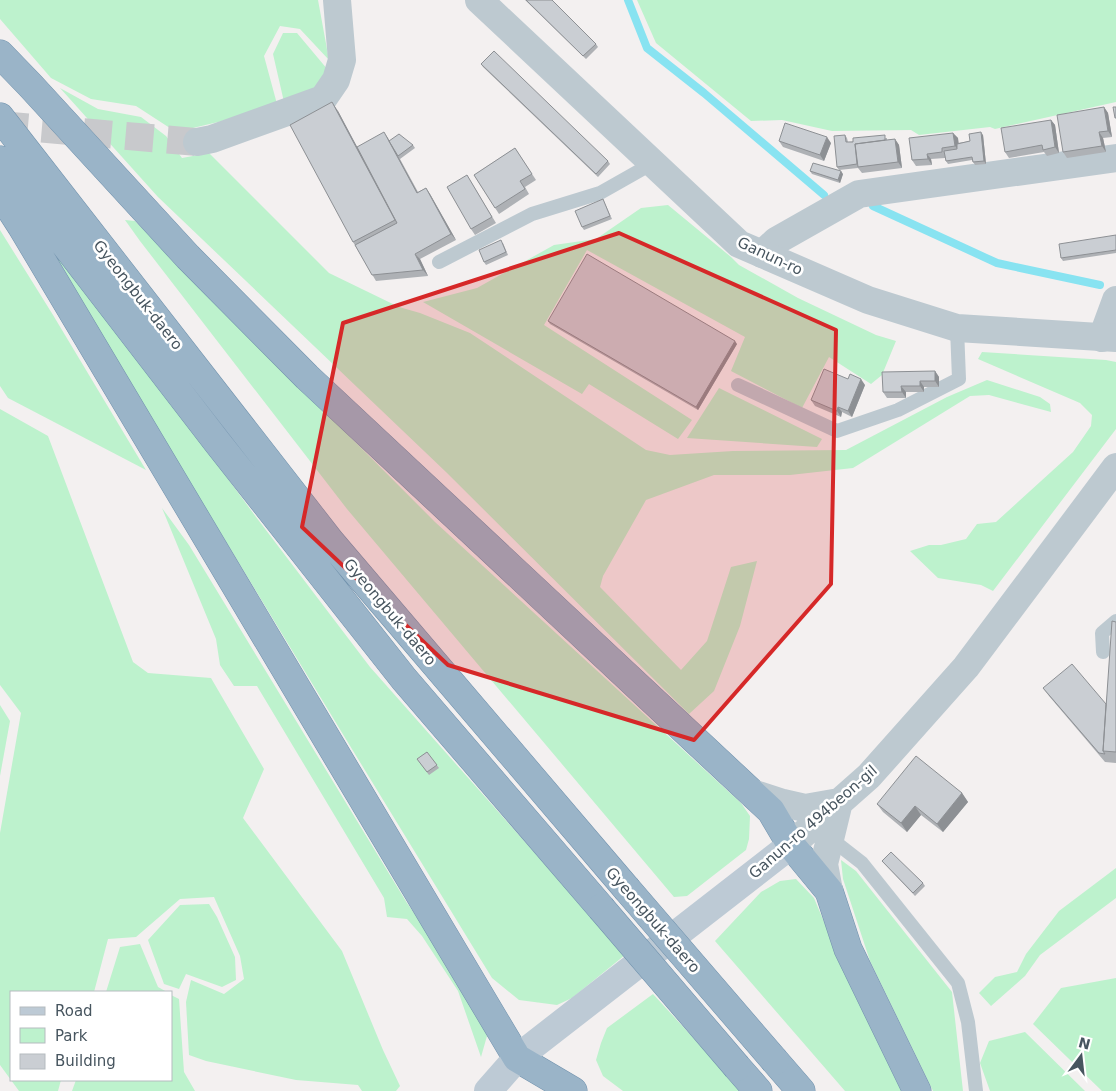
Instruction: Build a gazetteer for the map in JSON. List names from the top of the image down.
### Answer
{
  "streets": {
    "highway": ["Gyeongbuk-daero"],
    "main road": ["Ganun-ro 494beon-gil"],
    "street": ["Ganun-ro"]
  },
  "legend": ["Road", "Park", "Building"],
  "north": "top"
}
